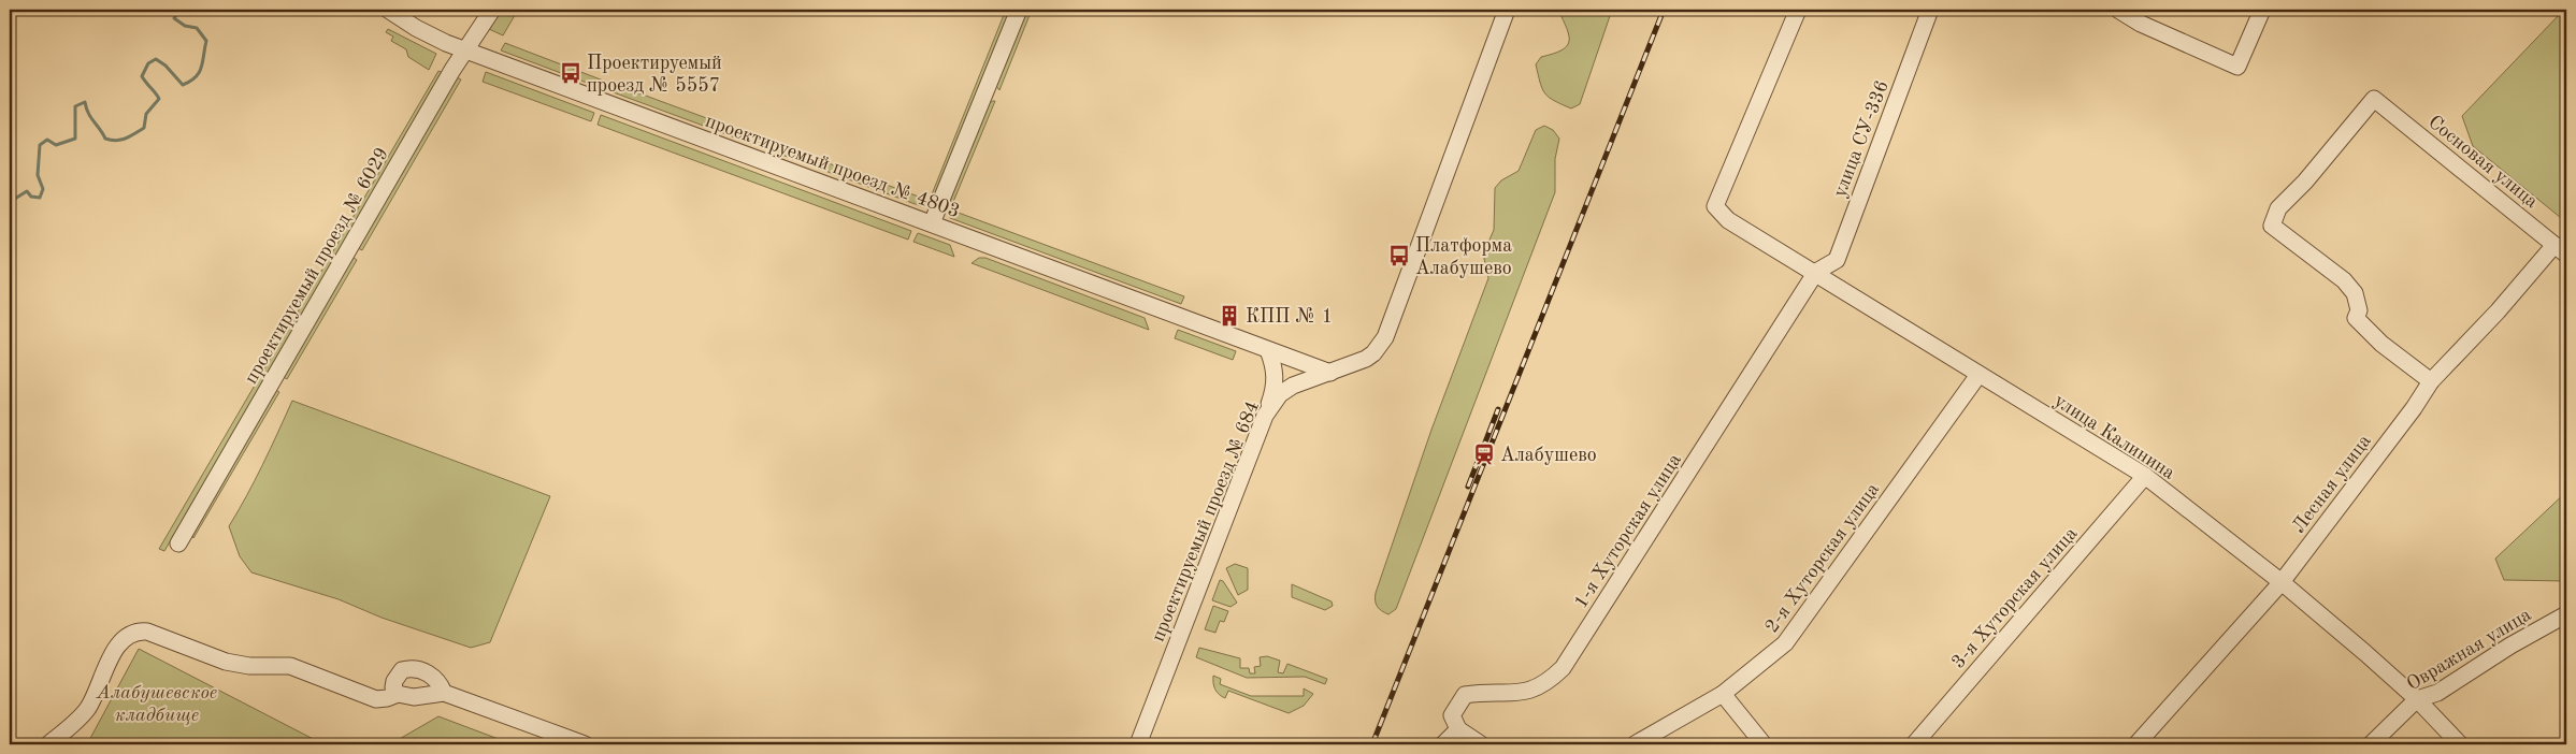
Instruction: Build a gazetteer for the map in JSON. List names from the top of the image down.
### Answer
{
  "streets": {
    "street": [
      "улица СУ-336",
      "Сосновая улица",
      "проектируемый проезд № 4803",
      "проектируемый проезд № 6029",
      "улица Калинина",
      "Лесная улица",
      "проектируемый проезд № 684",
      "1-я Хуторская улица",
      "2-я Хуторская улица",
      "3-я Хуторская улица",
      "Овражная улица"
    ]
  },
  "crossings": [
    ["улица СУ-336", "улица Калинина"],
    ["улица СУ-336", "1-я Хуторская улица"],
    ["Сосновая улица", "Лесная улица"],
    ["проектируемый проезд № 4803", "проектируемый проезд № 6029"],
    ["проектируемый проезд № 4803", "проектируемый проезд № 684"],
    ["улица Калинина", "Лесная улица"],
    ["улица Калинина", "1-я Хуторская улица"],
    ["улица Калинина", "2-я Хуторская улица"],
    ["улица Калинина", "3-я Хуторская улица"],
    ["улица Калинина", "Овражная улица"]
  ],
  "parks": ["Алабушевское кладбище"],
  "places": {
    "bus stop": ["Проектируемый проезд № 5557", "Платформа Алабушево"],
    "building": ["КПП № 1"],
    "station": ["Алабушево"]
  }
}
